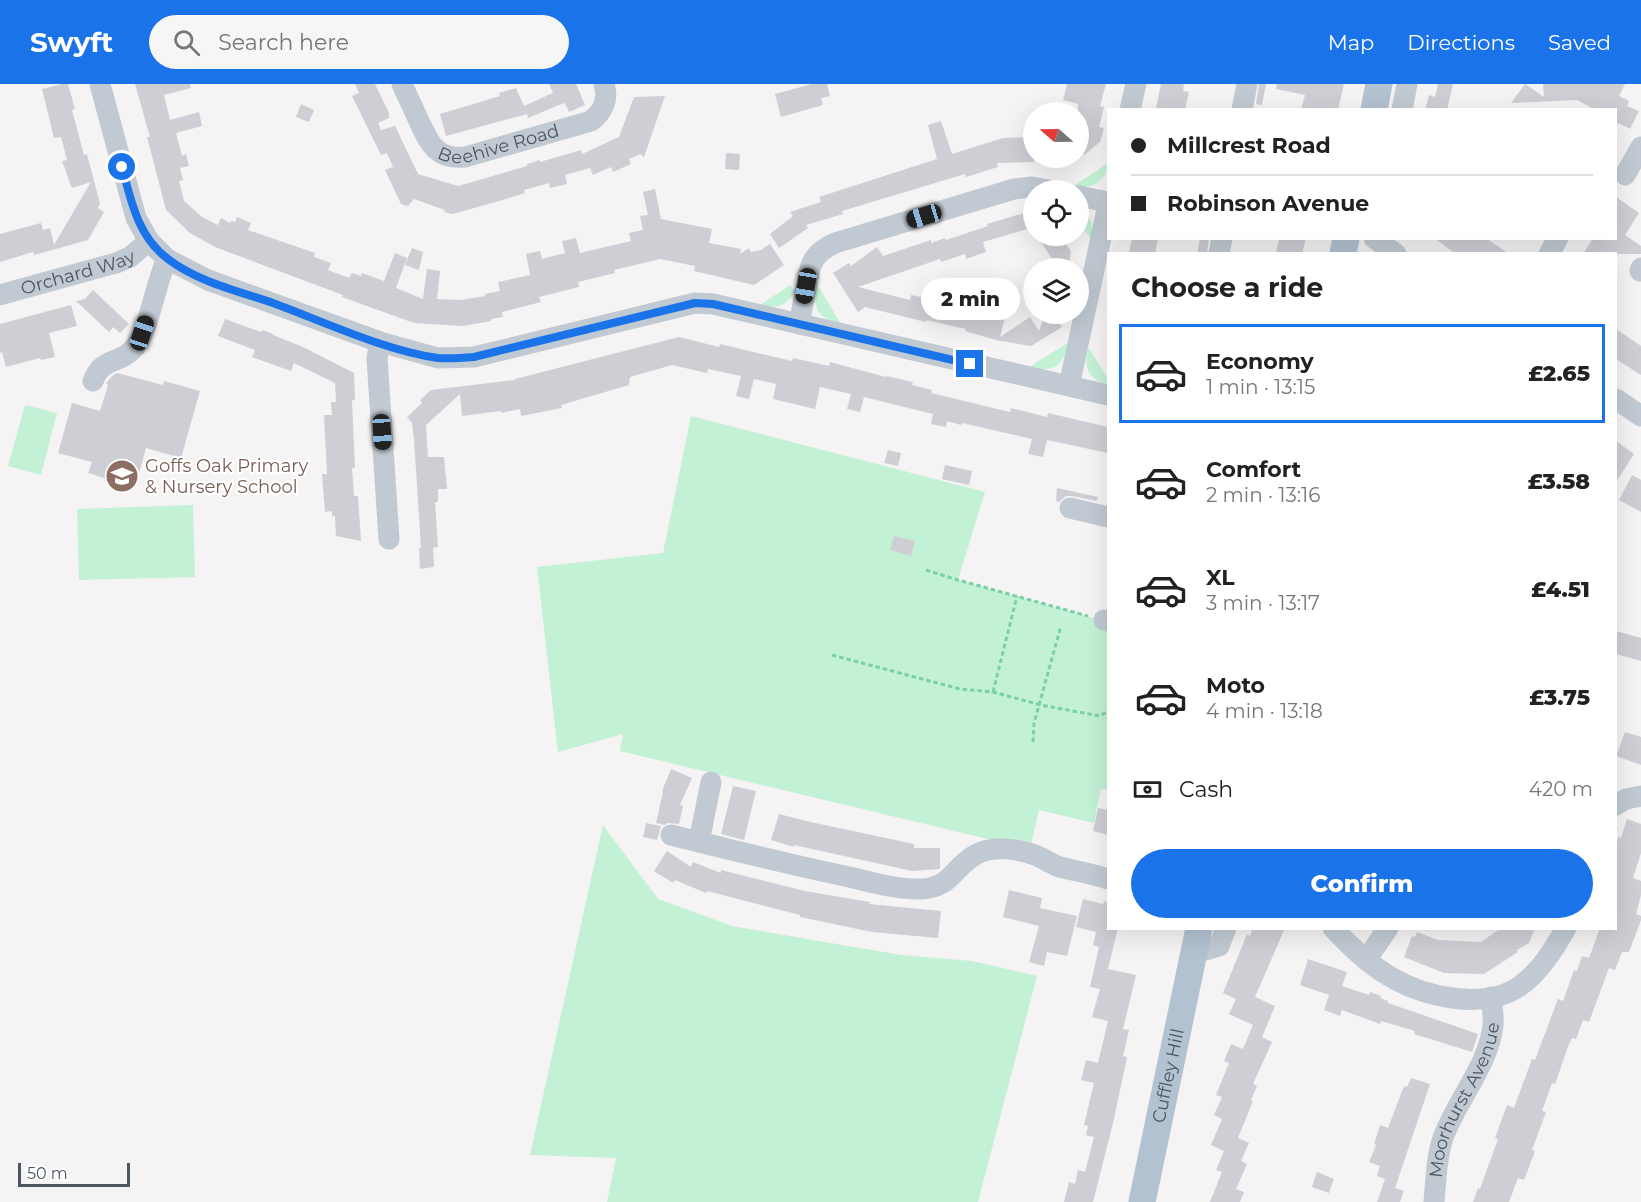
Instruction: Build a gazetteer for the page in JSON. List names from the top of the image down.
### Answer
{
  "streets": {
    "main road": ["Cuffley Hill"],
    "street": ["Beehive Road", "Orchard Way", "Moorhurst Avenue"]
  },
  "places": {
    "school or university": ["Goffs Oak Primary & Nursery School"]
  },
  "scale_bar": "50 m",
  "north": "left",
  "page": {
    "header": "Swyft",
    "search": "Search here",
    "nav": ["Map", "Directions", "Saved"],
    "banner": ["Millcrest Road", "Robinson Avenue"],
    "heading": "Choose a ride",
    "bubble": "2 min",
    "list": [
      {
        "name": "Economy",
        "note": "1 min · 13:15",
        "value": "£2.65"
      },
      {
        "name": "Comfort",
        "note": "2 min · 13:16",
        "value": "£3.58"
      },
      {
        "name": "XL",
        "note": "3 min · 13:17",
        "value": "£4.51"
      },
      {
        "name": "Moto",
        "note": "4 min · 13:18",
        "value": "£3.75"
      }
    ],
    "pay": ["Cash", "420 m"],
    "buttons": "Confirm",
    "scale": "50 m"
  }
}
